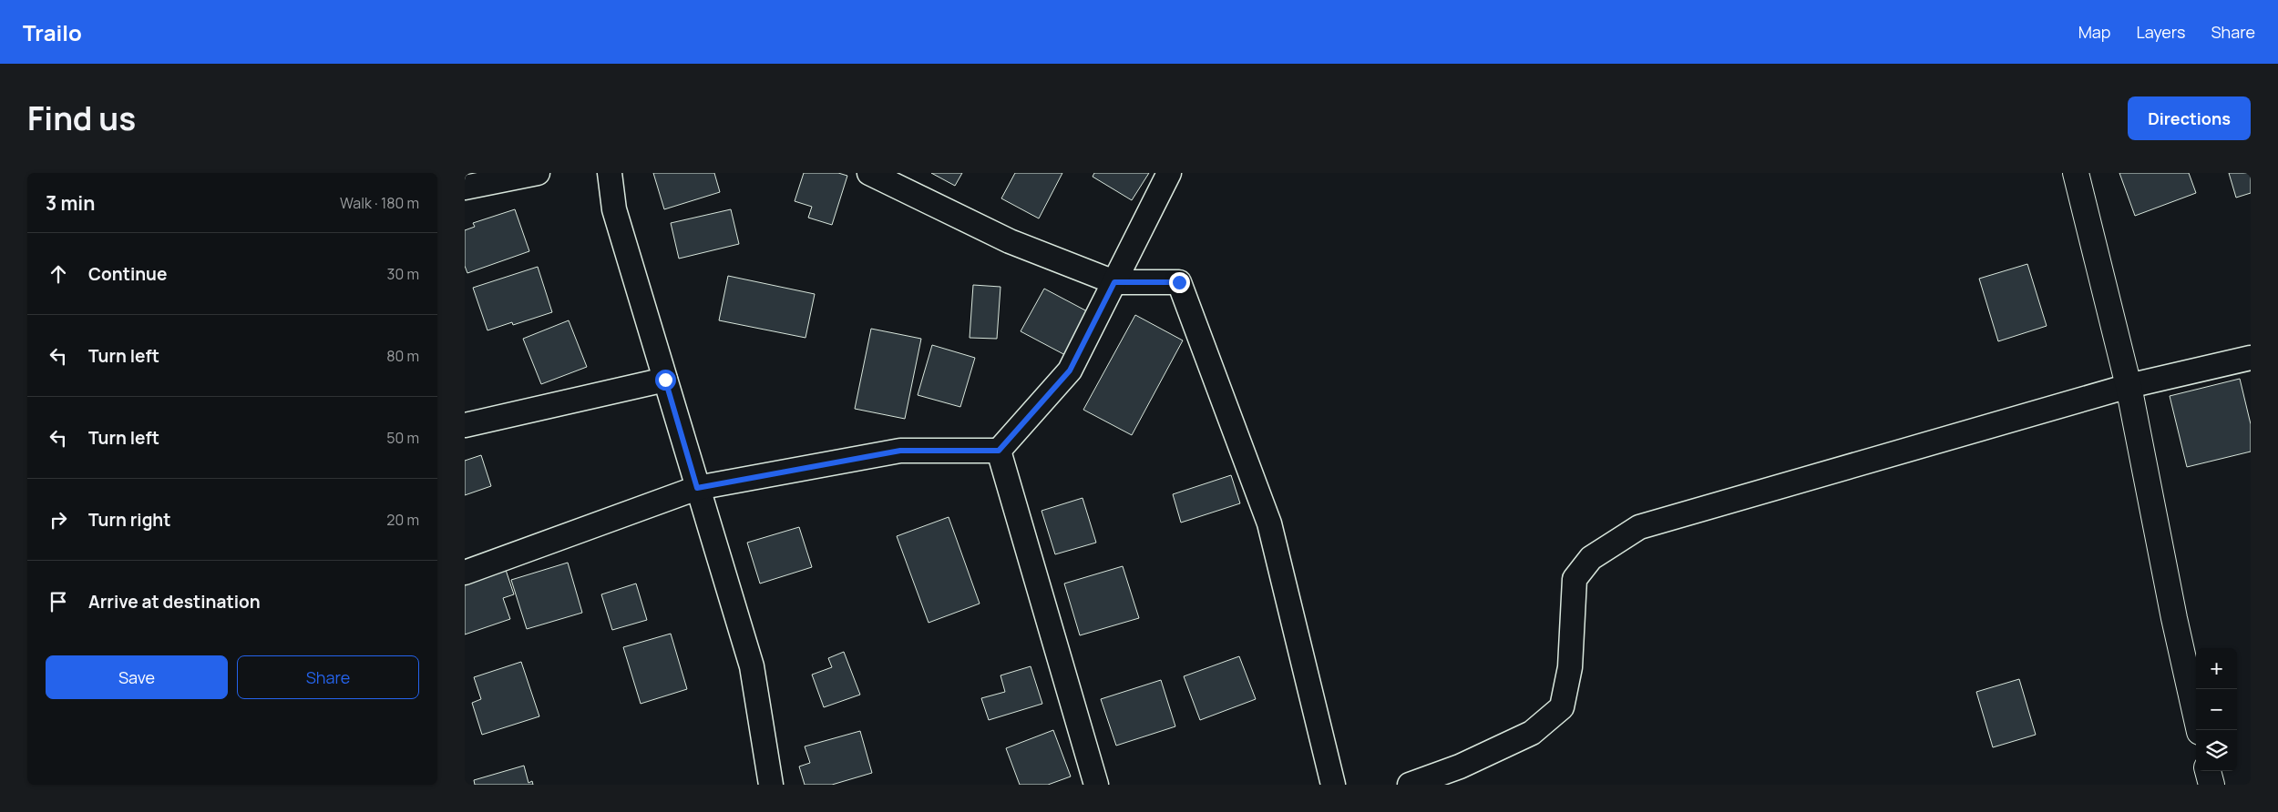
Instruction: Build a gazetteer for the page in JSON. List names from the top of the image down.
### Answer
{
  "page": {
    "header": "Trailo",
    "nav": ["Map", "Layers", "Share"],
    "title": "Find us",
    "buttons": [
      "Directions",
      ["Save", "Share"]
    ],
    "heading": ["3 min", "Walk · 180 m"],
    "list": [
      ["Continue", "30 m"],
      ["Turn left", "80 m"],
      ["Turn left", "50 m"],
      ["Turn right", "20 m"],
      "Arrive at destination"
    ],
    "map_buttons": ["+", "−"]
  }
}
